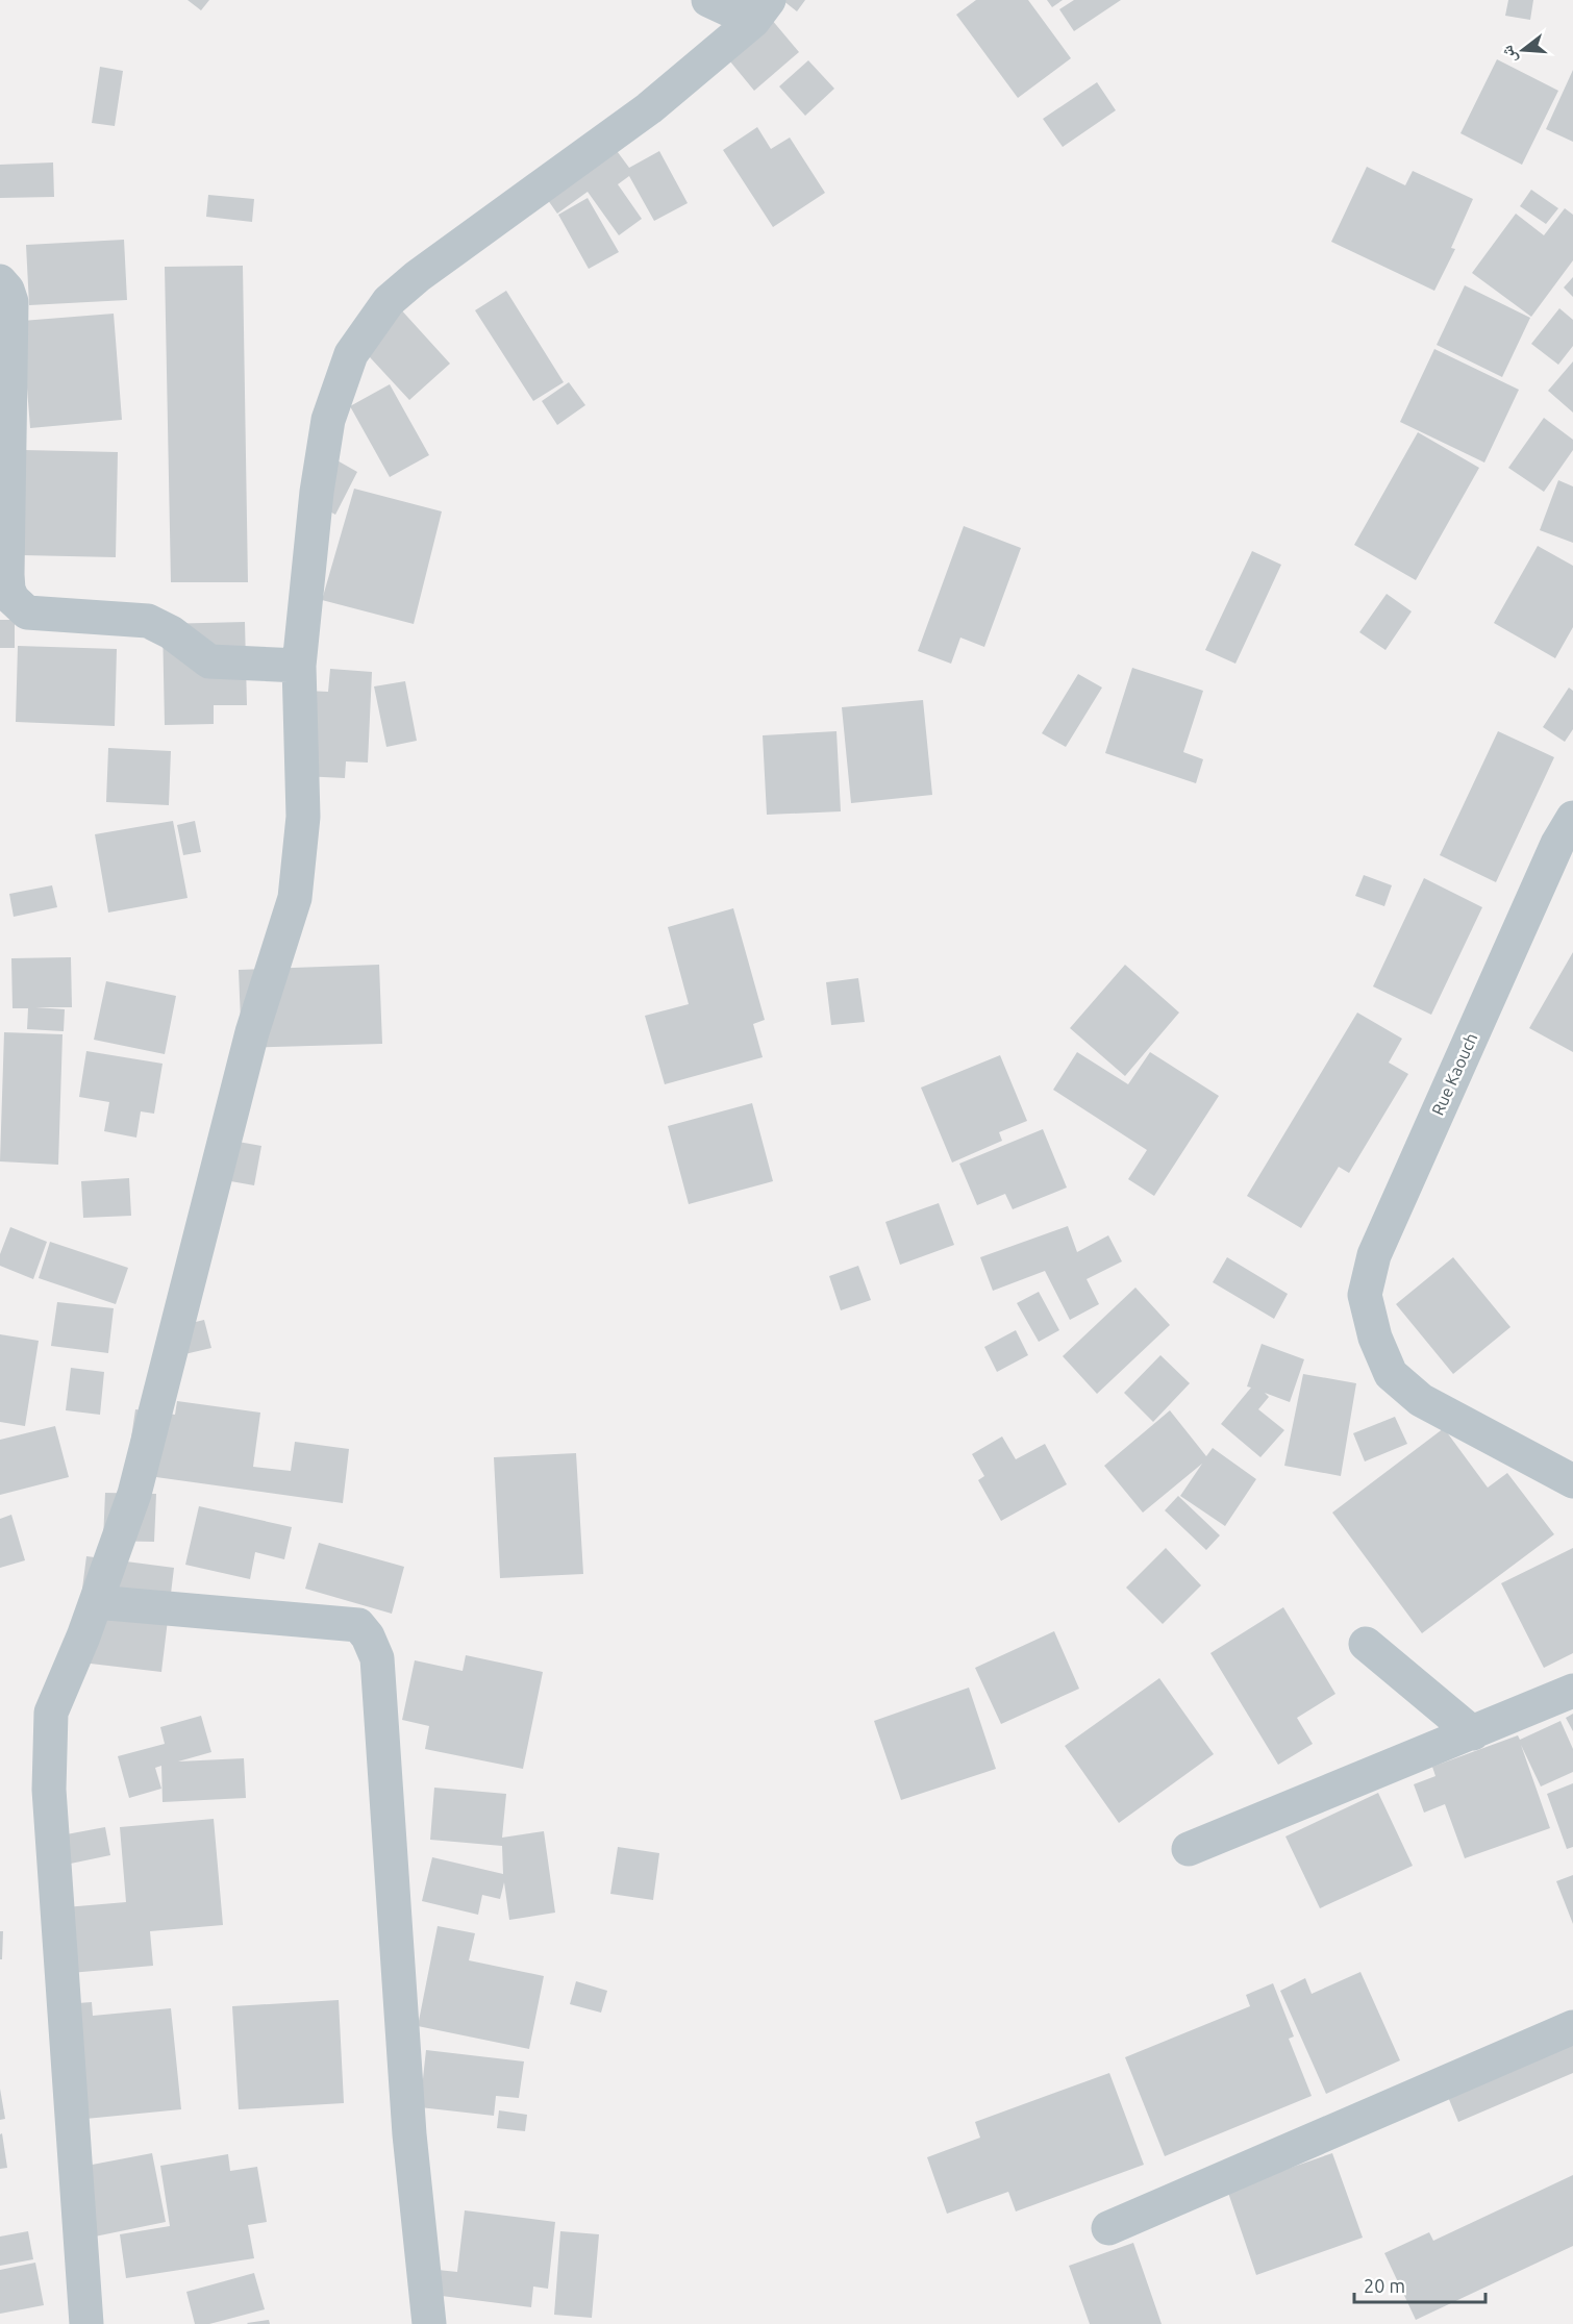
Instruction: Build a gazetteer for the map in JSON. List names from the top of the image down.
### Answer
{
  "streets": {
    "street": ["Rue Kaouch"]
  },
  "scale_bar": "20 m",
  "north": "left"
}
